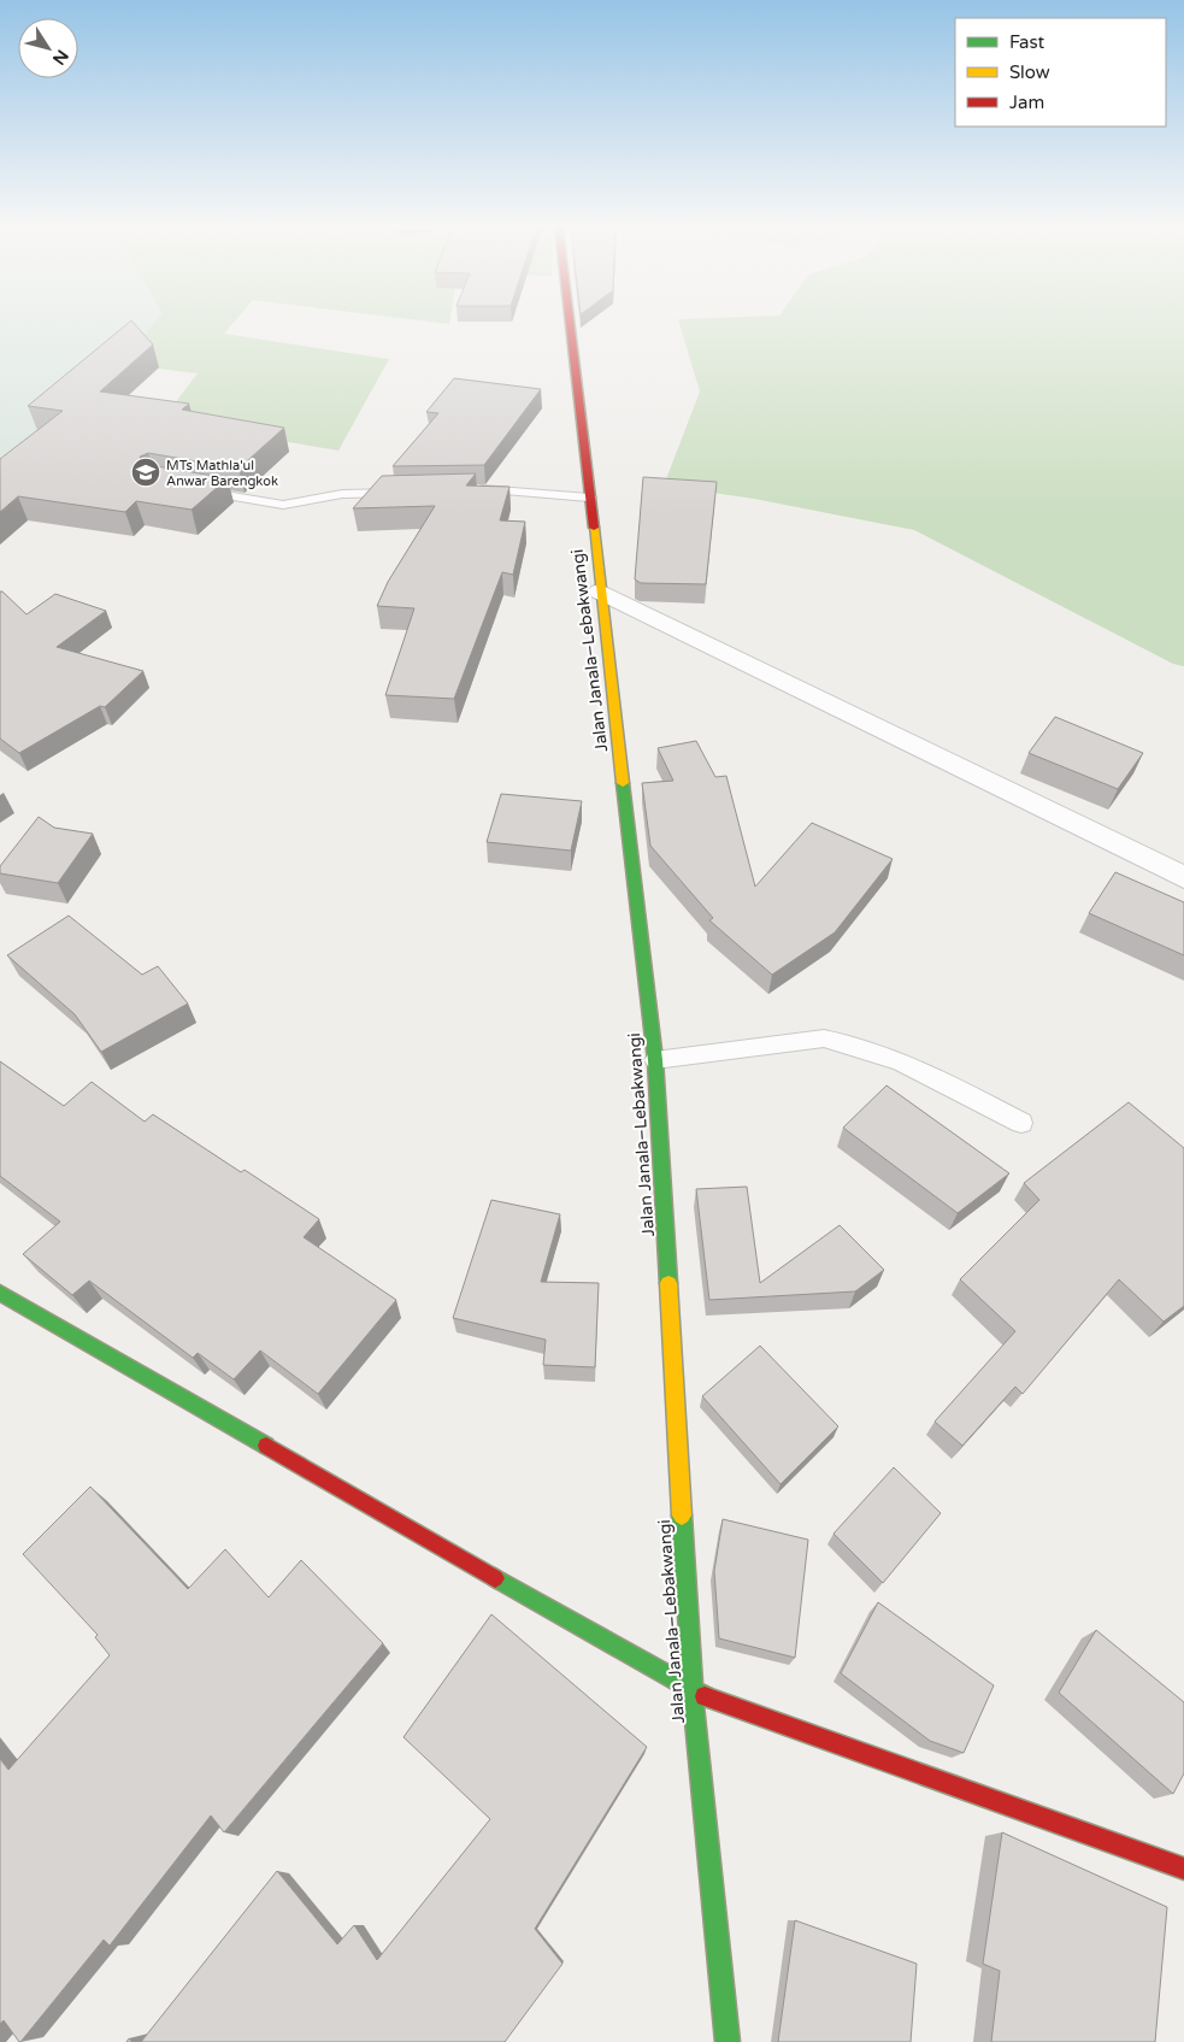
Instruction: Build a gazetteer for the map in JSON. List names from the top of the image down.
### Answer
{
  "streets": {
    "main road": ["Jalan Janala–Lebakwangi"]
  },
  "places": {
    "school or university": ["MTs Mathla'ul Anwar Barengkok"]
  },
  "legend": ["Fast", "Slow", "Jam"],
  "north": "bottom right"
}
